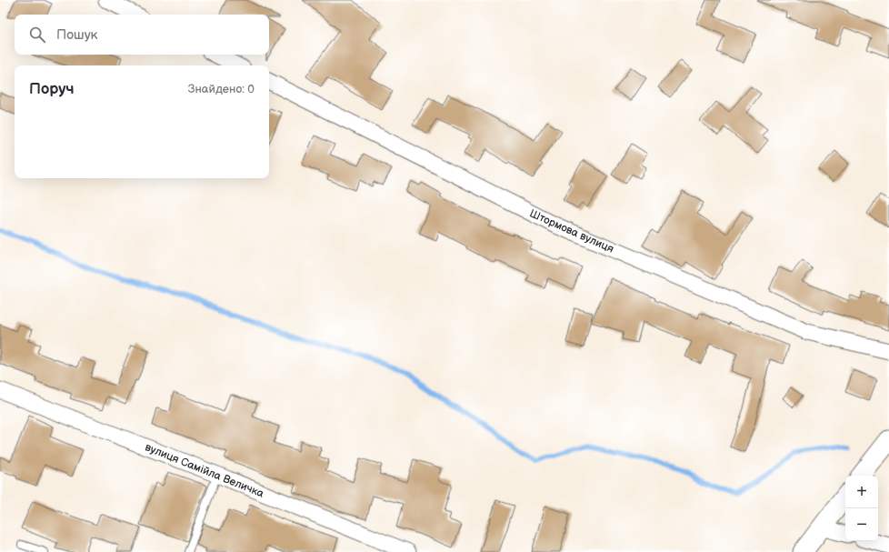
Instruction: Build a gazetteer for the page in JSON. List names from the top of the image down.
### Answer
{
  "streets": {
    "street": ["Штормова вулиця", "вулиця Самійла Величка"]
  },
  "page": {
    "search": "Пошук",
    "heading": ["Поруч", "Знайдено: 0"],
    "map_buttons": ["+", "−"]
  }
}
